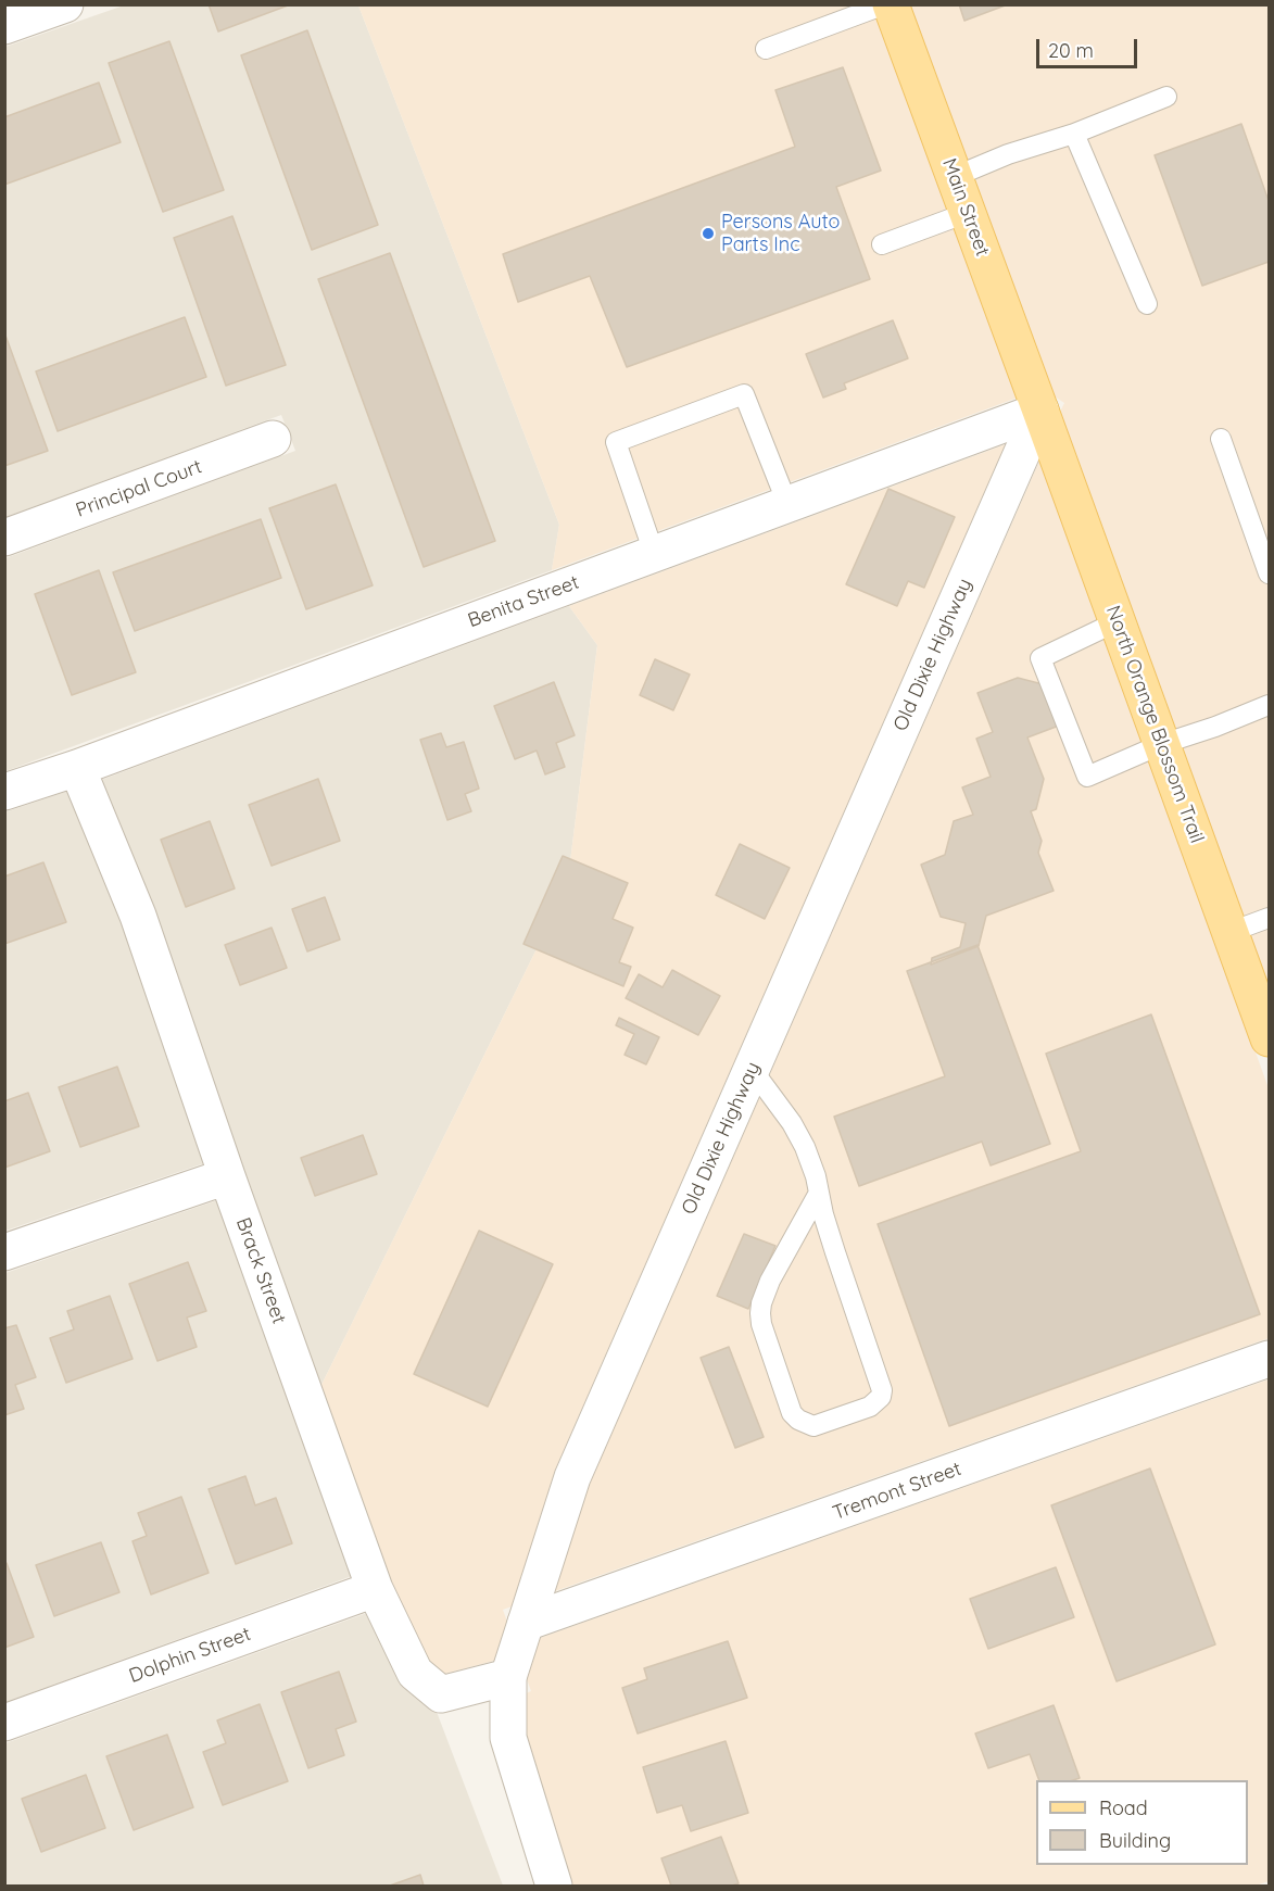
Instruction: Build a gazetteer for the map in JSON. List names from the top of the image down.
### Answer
{
  "streets": {
    "main road": ["Main Street", "North Orange Blossom Trail"],
    "street": [
      "Principal Court",
      "Benita Street",
      "Old Dixie Highway",
      "Brack Street",
      "Tremont Street",
      "Dolphin Street"
    ]
  },
  "crossings": [
    ["Main Street", "Benita Street"],
    ["Main Street", "Old Dixie Highway"],
    ["Main Street", "North Orange Blossom Trail"],
    ["Benita Street", "Old Dixie Highway"],
    ["Benita Street", "North Orange Blossom Trail"],
    ["Benita Street", "Brack Street"],
    ["Old Dixie Highway", "North Orange Blossom Trail"],
    ["Old Dixie Highway", "Brack Street"],
    ["Old Dixie Highway", "Tremont Street"],
    ["Brack Street", "Dolphin Street"]
  ],
  "places": ["Persons Auto Parts Inc"],
  "legend": ["Road", "Building"],
  "scale_bar": "20 m"
}
